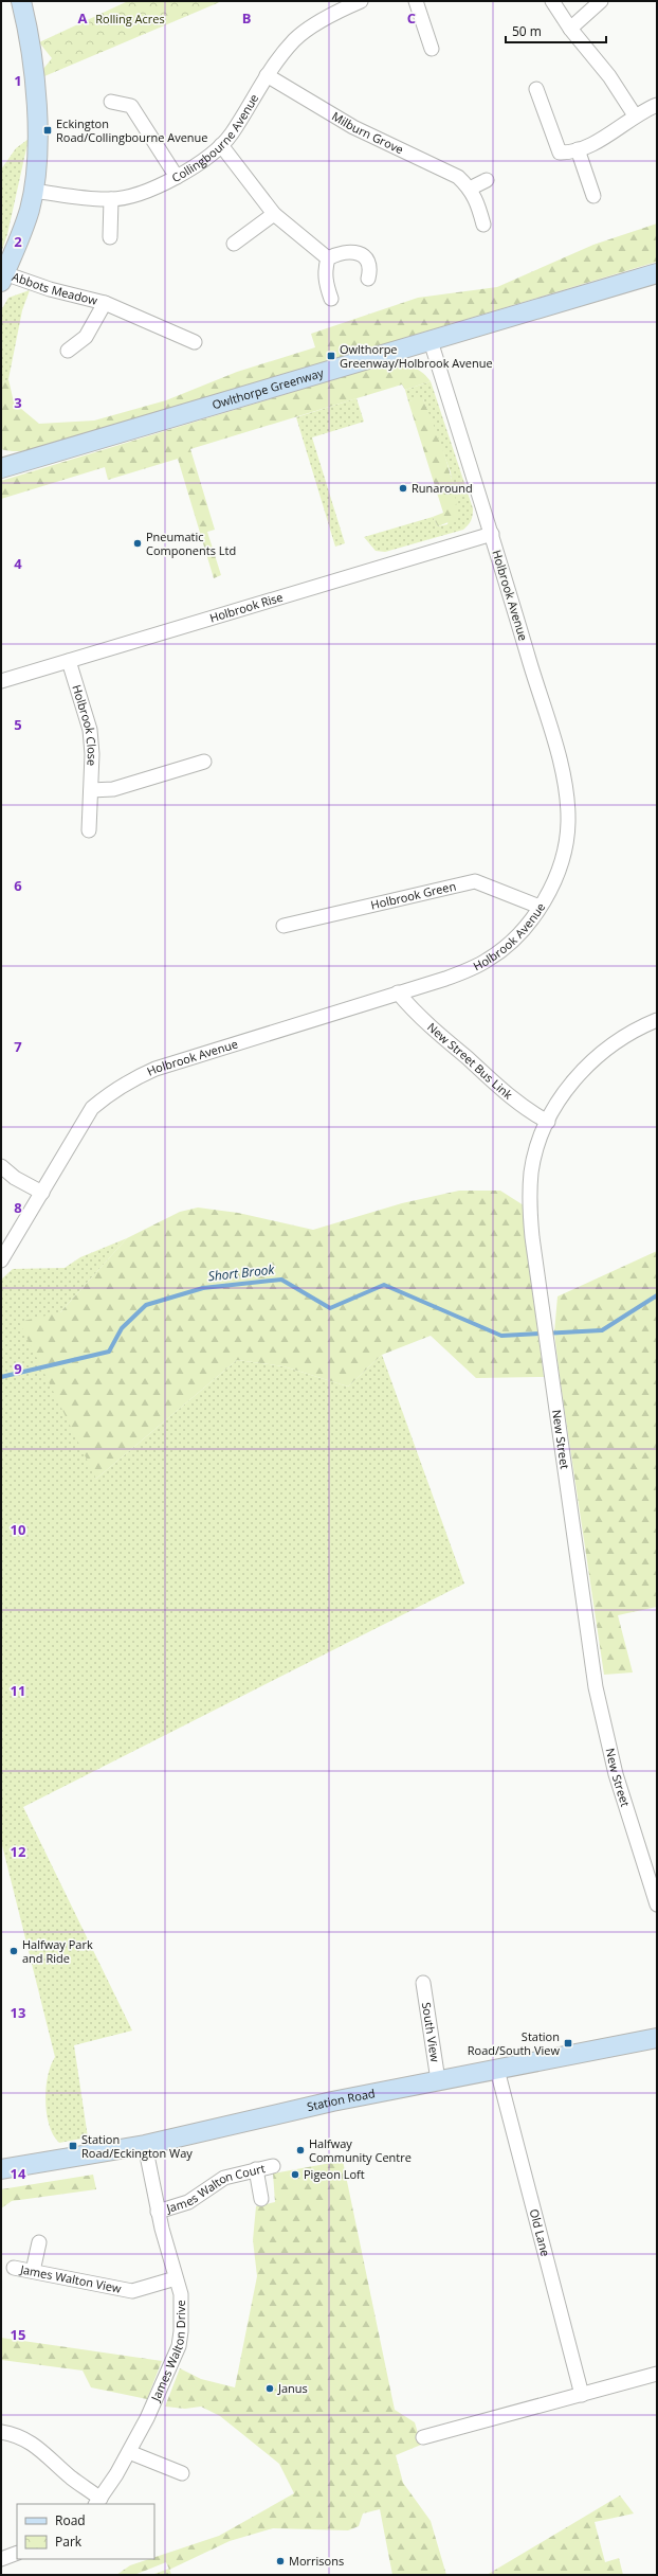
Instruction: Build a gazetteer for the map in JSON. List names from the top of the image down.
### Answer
{
  "streets": {
    "street": [
      "Milburn Grove",
      "Collingbourne Avenue",
      "Abbots Meadow",
      "Owlthorpe Greenway",
      "Holbrook Avenue",
      "Holbrook Rise",
      "Holbrook Close",
      "Holbrook Green",
      "New Street Bus Link",
      "New Street",
      "South View",
      "Station Road",
      "James Walton Court",
      "Old Lane",
      "James Walton View",
      "James Walton Drive"
    ]
  },
  "crossings": [
    ["Milburn Grove", "Collingbourne Avenue"],
    ["Owlthorpe Greenway", "Holbrook Avenue"],
    ["Holbrook Avenue", "Holbrook Rise"],
    ["Holbrook Avenue", "Holbrook Green"],
    ["Holbrook Avenue", "New Street Bus Link"],
    ["Holbrook Rise", "Holbrook Close"],
    ["New Street Bus Link", "New Street"],
    ["South View", "Station Road"],
    ["Station Road", "Old Lane"],
    ["Station Road", "James Walton Drive"],
    ["James Walton Court", "James Walton Drive"],
    ["James Walton View", "James Walton Drive"]
  ],
  "water": ["Short Brook"],
  "parks": ["Rolling Acres"],
  "places": {
    "transit": [
      "Eckington Road/Collingbourne Avenue",
      "Owlthorpe Greenway/Holbrook Avenue",
      "Station Road/South View",
      "Station Road/Eckington Way"
    ],
    "other": [
      "Runaround",
      "Pneumatic Components Ltd",
      "Halfway Park and Ride",
      "Halfway Community Centre",
      "Pigeon Loft",
      "Janus",
      "Morrisons"
    ]
  },
  "legend": ["Road", "Park"],
  "scale_bar": "50 m",
  "grid": {
    "columns": ["A", "B", "C"],
    "rows": [
      "1",
      "2",
      "3",
      "4",
      "5",
      "6",
      "7",
      "8",
      "9",
      "10",
      "11",
      "12",
      "13",
      "14",
      "15"
    ]
  }
}
